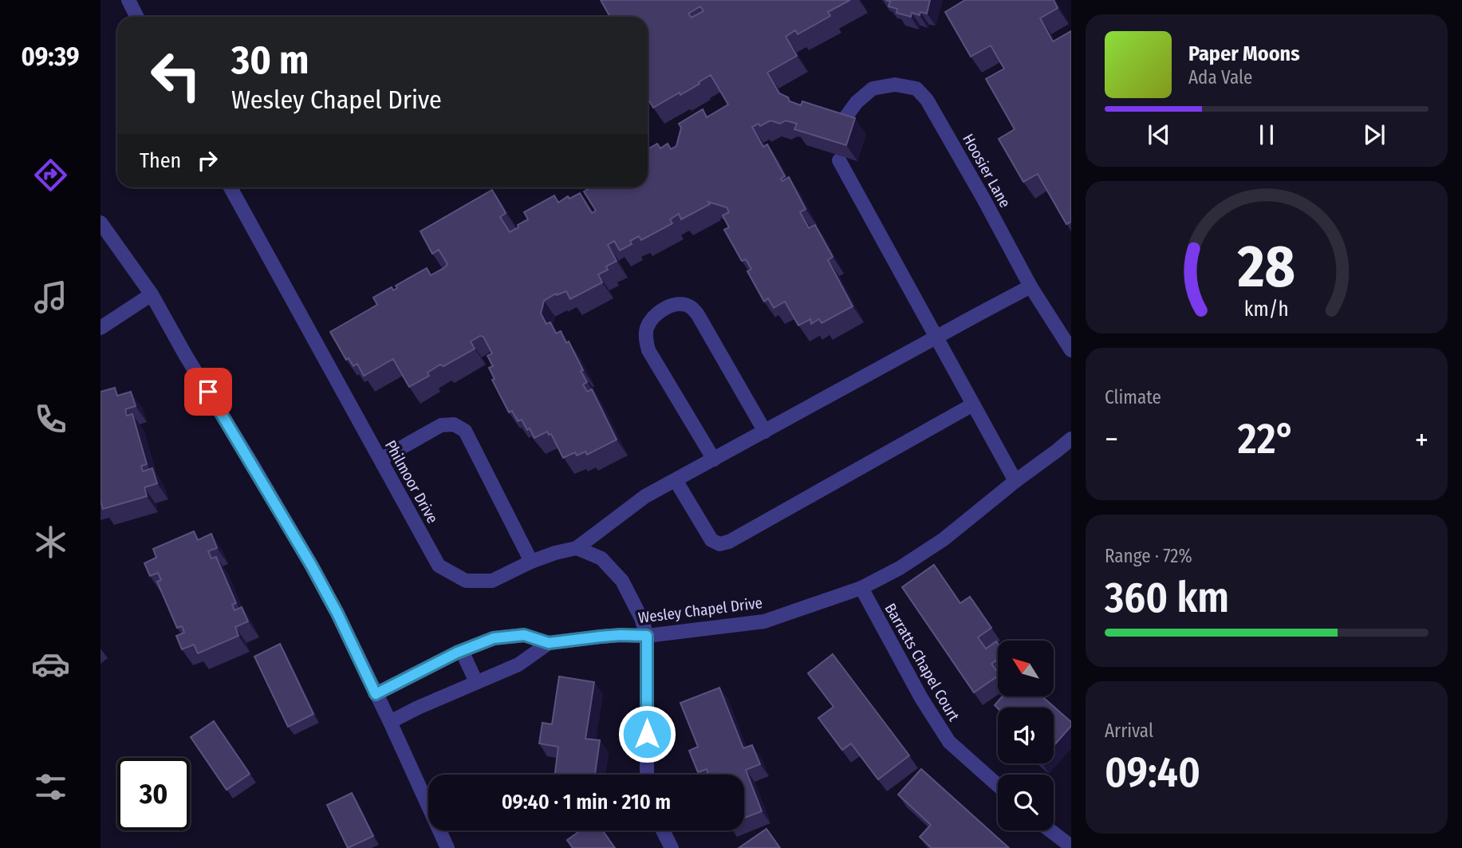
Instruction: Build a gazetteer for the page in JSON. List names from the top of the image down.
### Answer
{
  "streets": {
    "street": [
      "Hoosier Lane",
      "Philmoor Drive",
      "Wesley Chapel Drive",
      "Barratts Chapel Court"
    ]
  },
  "crossings": [
    ["Wesley Chapel Drive", "Barratts Chapel Court"]
  ],
  "north": "top left",
  "page": {
    "tabs": "09:39",
    "turn": ["30 m", "Wesley Chapel Drive"],
    "song": ["Paper Moons", "Ada Vale"],
    "then": "Then",
    "tile": [
      "Climate",
      ["Range · 72%", "360 km"],
      ["Arrival", "09:40"]
    ],
    "heat": ["−", "22°", "+"],
    "limit": "30",
    "trip": "09:40 · 1 min · 210 m",
    "gauge": ["28", "km/h"]
  }
}
